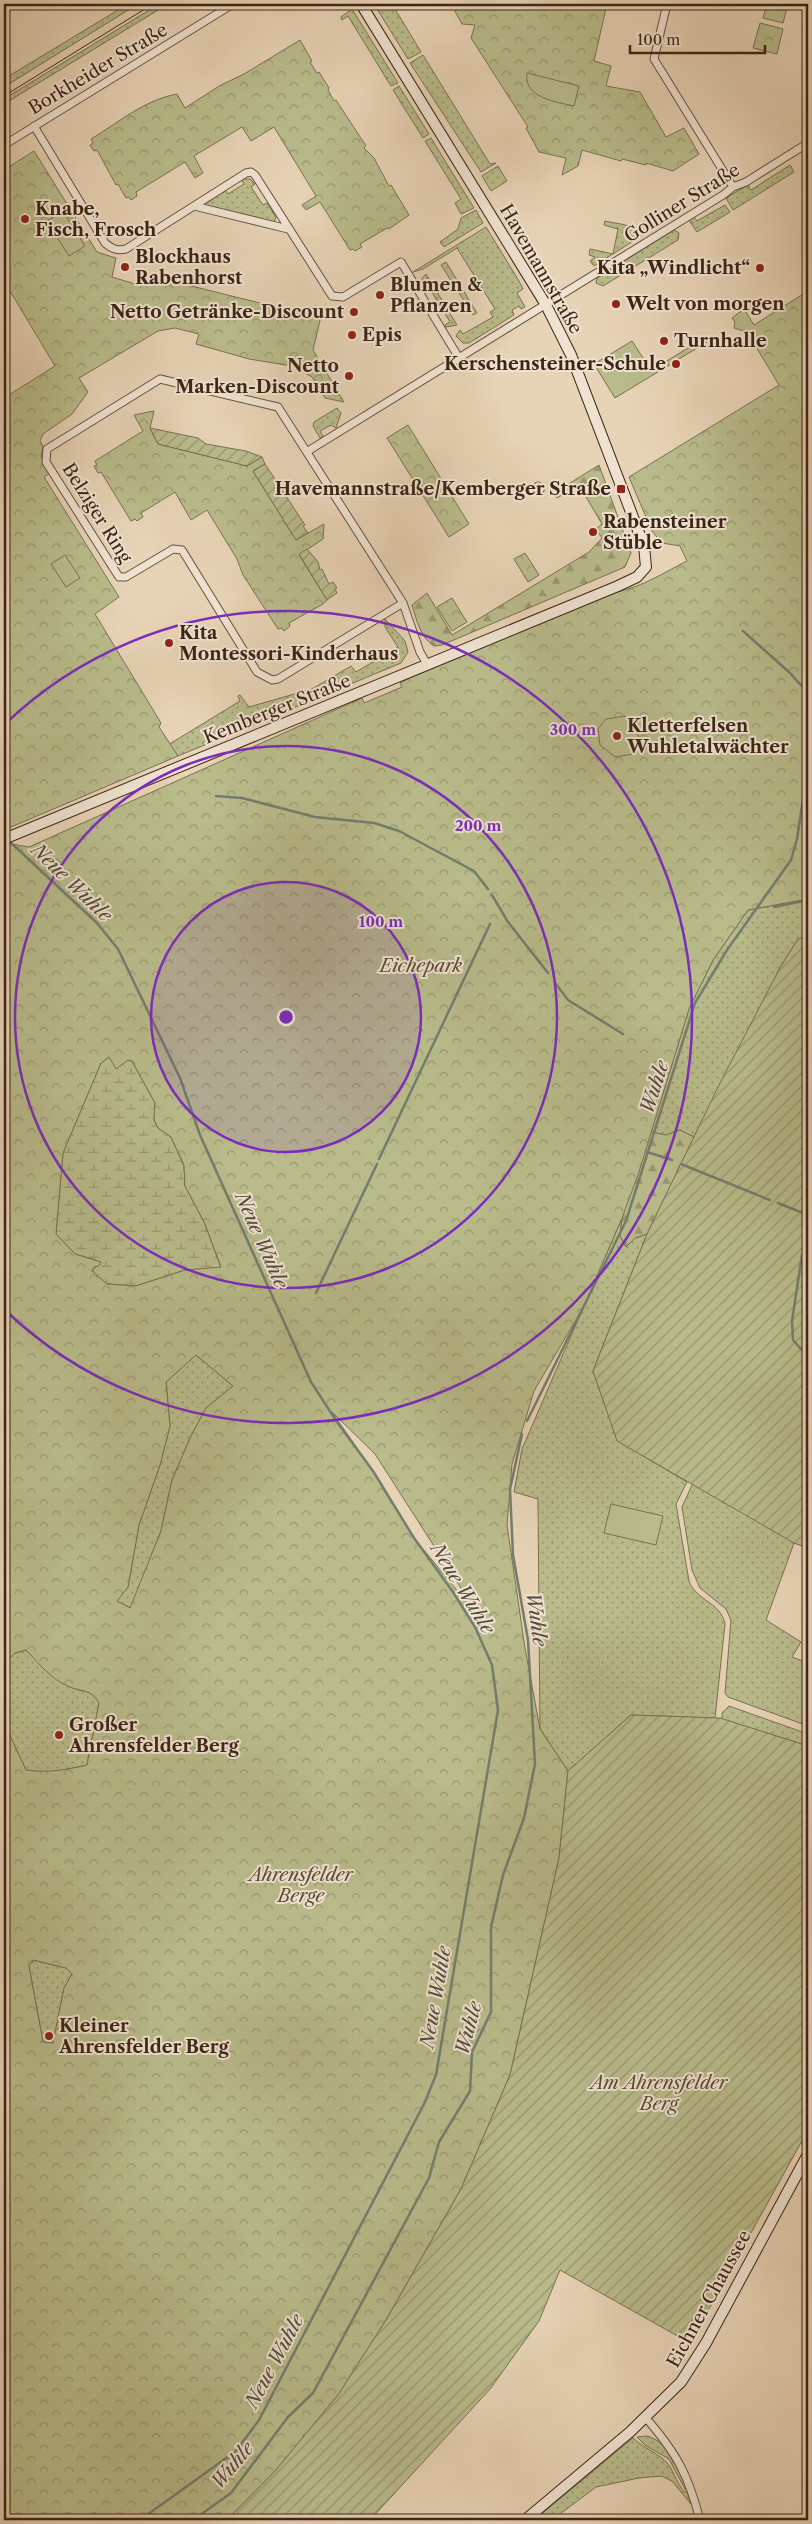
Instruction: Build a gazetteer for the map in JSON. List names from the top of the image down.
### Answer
{
  "streets": {
    "main road": ["Havemannstraße", "Kemberger Straße", "Eichner Chaussee"],
    "street": ["Borkheider Straße", "Golliner Straße", "Belziger Ring"]
  },
  "crossings": [
    ["Golliner Straße", "Havemannstraße"],
    ["Golliner Straße", "Belziger Ring"],
    ["Havemannstraße", "Kemberger Straße"],
    ["Belziger Ring", "Kemberger Straße"]
  ],
  "water": ["Neue Wuhle", "Wuhle"],
  "parks": ["Eichepark", "Ahrensfelder Berge", "Am Ahrensfelder Berg"],
  "places": {
    "other": [
      "Knabe, Fisch, Frosch",
      "Blockhaus Rabenhorst",
      "Kita „Windlicht“",
      "Blumen & Pflanzen",
      "Welt von morgen",
      "Netto Getränke-Discount",
      "Epis",
      "Turnhalle",
      "Kerschensteiner-Schule",
      "Netto Marken-Discount",
      "Rabensteiner Stüble",
      "Kita Montessori-Kinderhaus",
      "Kletterfelsen Wuhletalwächter",
      "Großer Ahrensfelder Berg",
      "Kleiner Ahrensfelder Berg"
    ],
    "transit": ["Havemannstraße/Kemberger Straße"]
  },
  "scale_bar": "100 m",
  "rings": ["300 m", "200 m", "100 m"]
}
